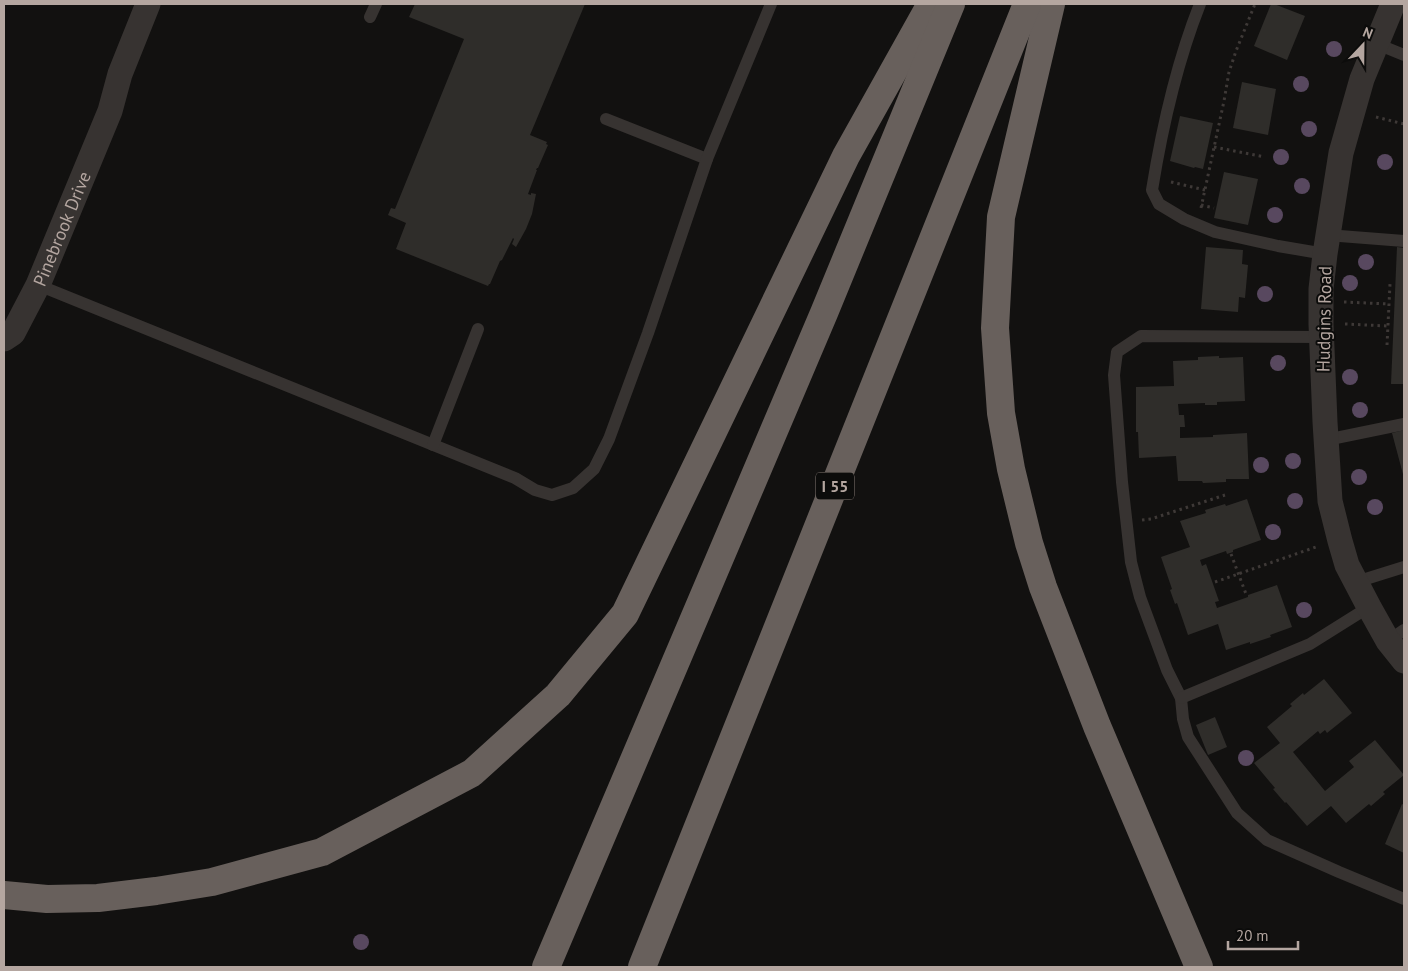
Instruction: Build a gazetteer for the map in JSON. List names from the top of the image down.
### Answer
{
  "streets": {
    "highway": ["I 55"],
    "street": ["Pinebrook Drive", "Hudgins Road"]
  },
  "scale_bar": "20 m",
  "north": "top"
}
